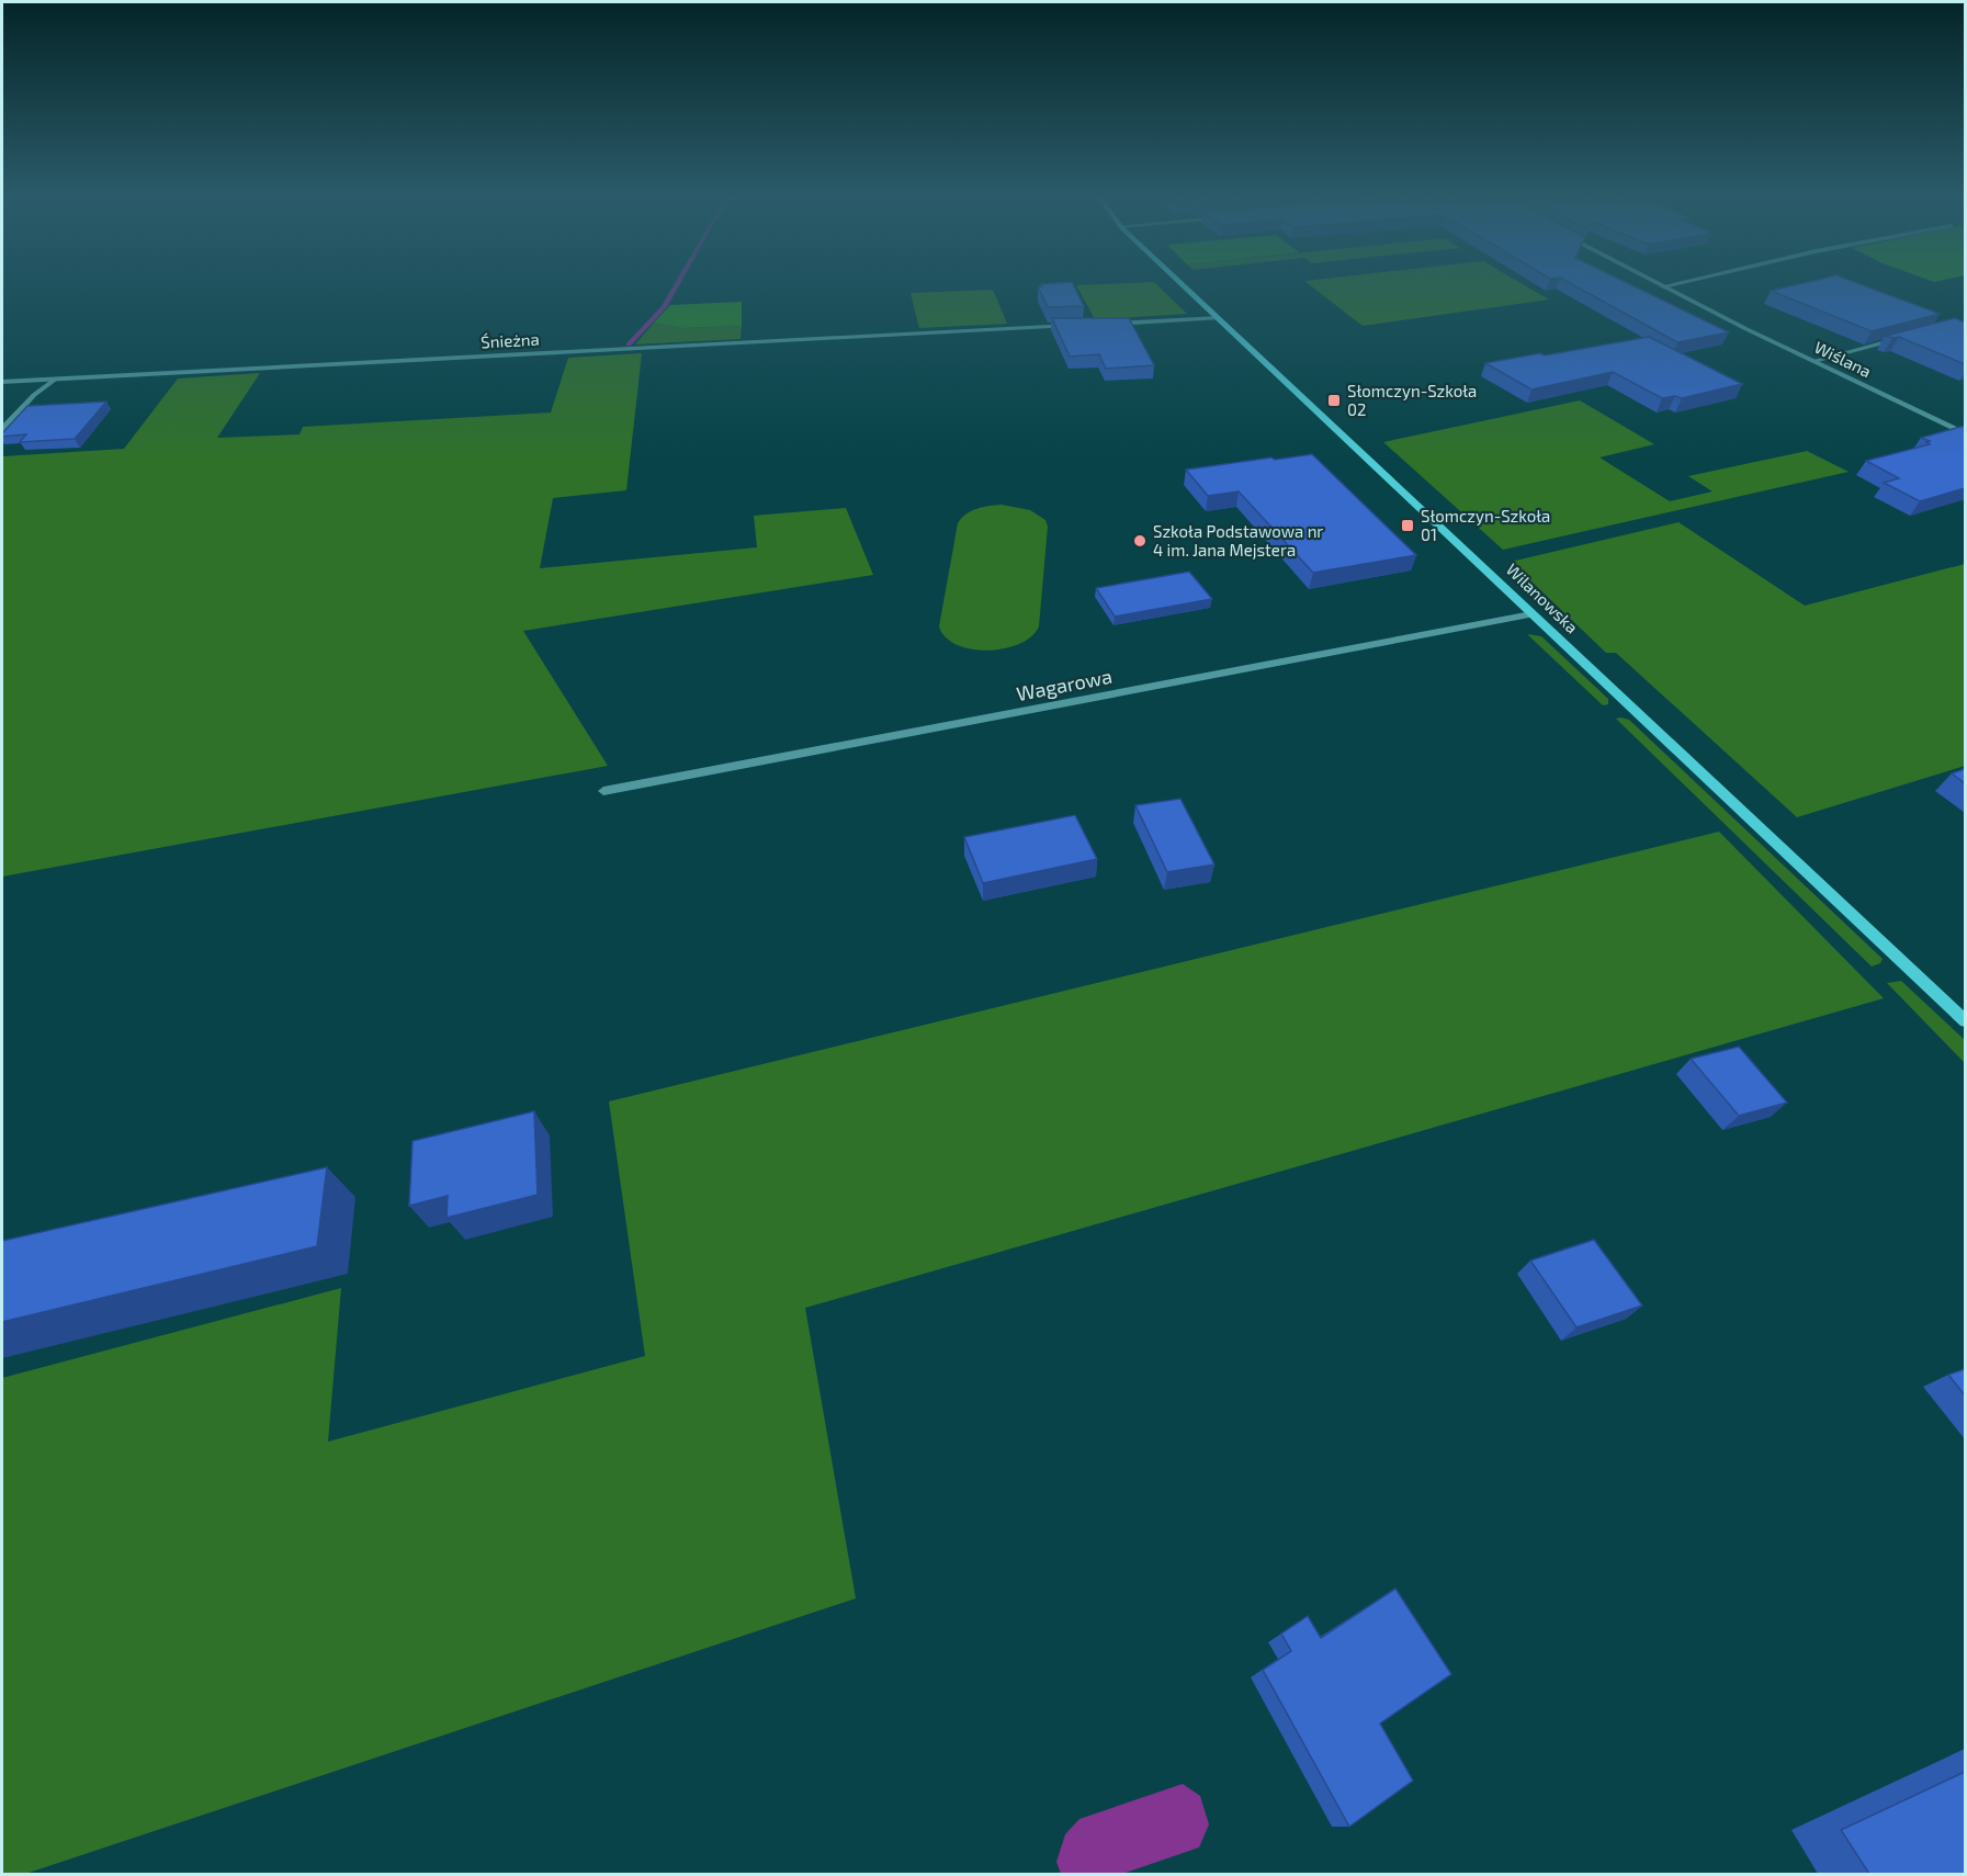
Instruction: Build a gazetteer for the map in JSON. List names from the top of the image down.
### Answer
{
  "streets": {
    "main road": ["Wilanowska"],
    "street": ["Śnieżna", "Wiślana", "Wagarowa"]
  },
  "crossings": [
    ["Wilanowska", "Wagarowa"]
  ],
  "places": {
    "transit": ["Słomczyn-Szkoła 02", "Słomczyn-Szkoła 01"],
    "other": ["Szkoła Podstawowa nr 4 im. Jana Mejstera"]
  }
}
